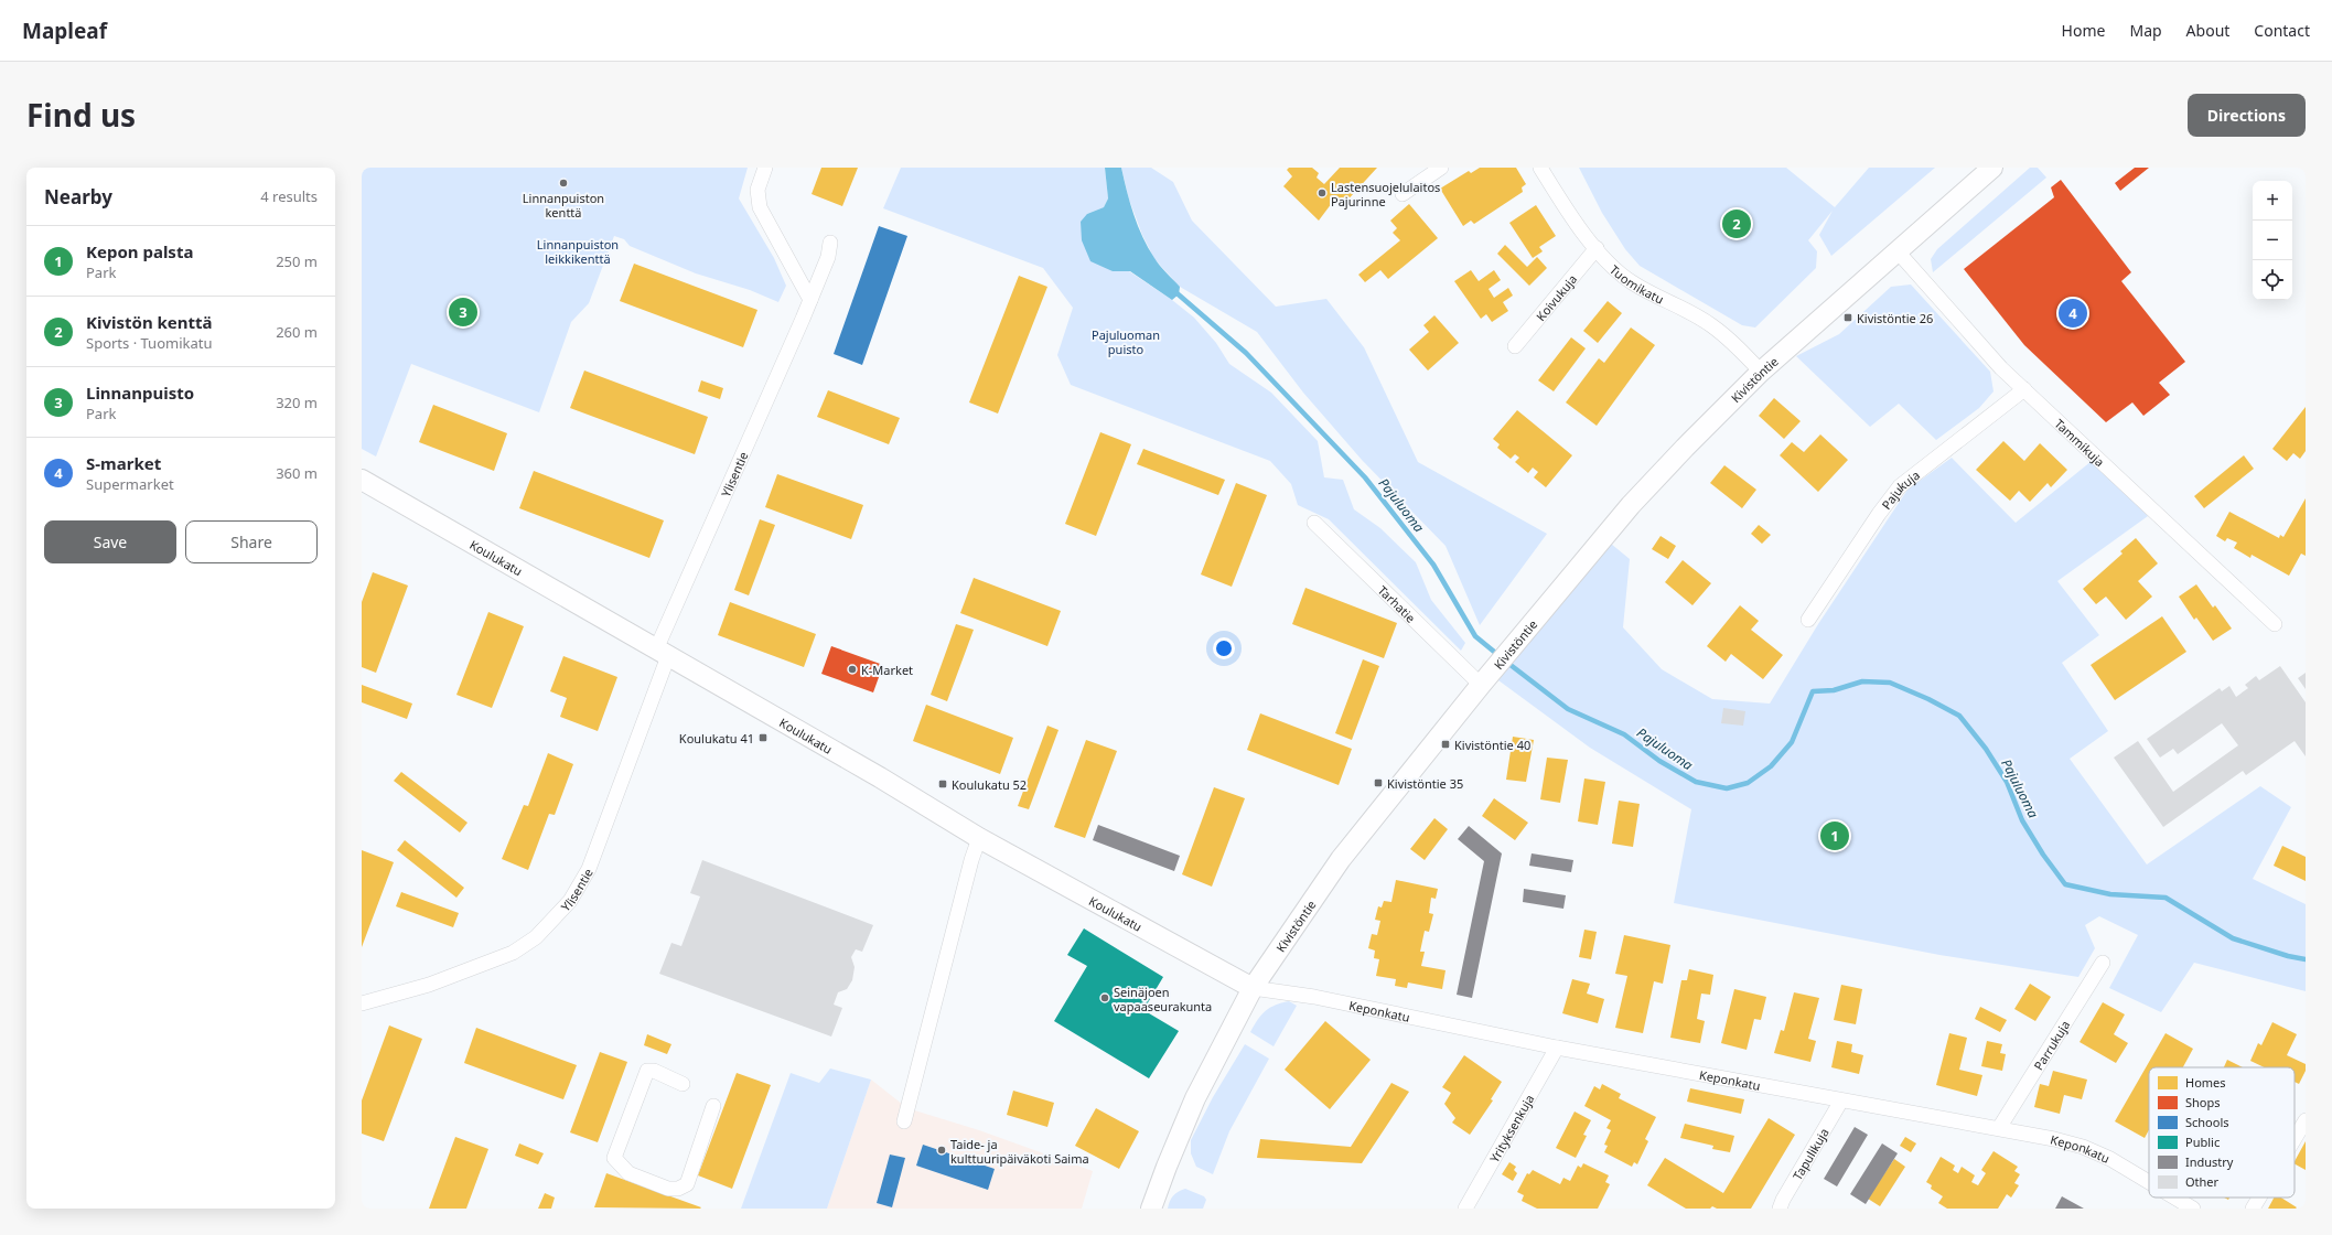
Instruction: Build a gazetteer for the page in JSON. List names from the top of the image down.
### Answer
{
  "streets": {
    "main road": ["Kivistöntie", "Koulukatu"],
    "street": [
      "Tuomikatu",
      "Koivukuja",
      "Tammikuja",
      "Ylisentie",
      "Pajukuja",
      "Tarhatie",
      "Keponkatu",
      "Parrukuja",
      "Yrityksenkuja",
      "Tapulikuja"
    ]
  },
  "crossings": [
    ["Tuomikatu", "Koivukuja"],
    ["Tuomikatu", "Kivistöntie"],
    ["Kivistöntie", "Tammikuja"],
    ["Kivistöntie", "Koulukatu"],
    ["Kivistöntie", "Tarhatie"],
    ["Kivistöntie", "Keponkatu"],
    ["Tammikuja", "Pajukuja"],
    ["Ylisentie", "Koulukatu"],
    ["Koulukatu", "Keponkatu"],
    ["Keponkatu", "Parrukuja"],
    ["Keponkatu", "Yrityksenkuja"],
    ["Keponkatu", "Tapulikuja"]
  ],
  "water": ["Pajuluoma"],
  "parks": ["Linnanpuiston leikkikenttä", "Pajuluoman puisto"],
  "places": {
    "other": [
      "Linnanpuiston kenttä",
      "Lastensuojelulaitos Pajurinne",
      "K-Market",
      "Seinäjoen vapaaseurakunta",
      "Taide- ja kulttuuripäiväkoti Saima"
    ],
    "transit": [
      "Kivistöntie 26",
      "Koulukatu 41",
      "Kivistöntie 40",
      "Kivistöntie 35",
      "Koulukatu 52"
    ]
  },
  "legend": [
    "Homes",
    "Shops",
    "Schools",
    "Public",
    "Industry",
    "Other"
  ],
  "page": {
    "header": "Mapleaf",
    "nav": [
      "Home",
      "Map",
      "About",
      "Contact"
    ],
    "title": "Find us",
    "buttons": [
      "Directions",
      ["Save", "Share"]
    ],
    "heading": ["Nearby", "4 results"],
    "map_buttons": ["+", "−"],
    "pins": [
      "2",
      "3",
      "4",
      "1"
    ],
    "list": [
      {
        "mark": "1",
        "name": "Kepon palsta",
        "note": "Park",
        "value": "250 m"
      },
      {
        "mark": "2",
        "name": "Kivistön kenttä",
        "note": "Sports · Tuomikatu",
        "value": "260 m"
      },
      {
        "mark": "3",
        "name": "Linnanpuisto",
        "note": "Park",
        "value": "320 m"
      },
      {
        "mark": "4",
        "name": "S-market",
        "note": "Supermarket",
        "value": "360 m"
      }
    ]
  }
}
